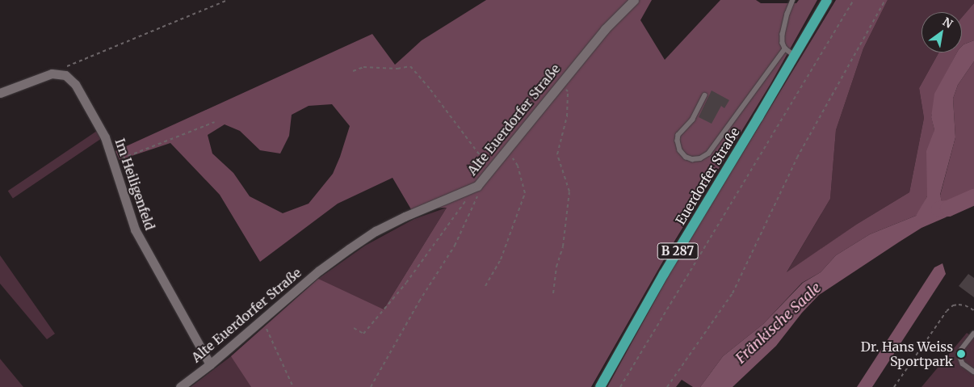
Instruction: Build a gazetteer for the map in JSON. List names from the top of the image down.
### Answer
{
  "streets": {
    "main road": ["Euerdorfer Straße", "B 287"],
    "street": ["Alte Euerdorfer Straße", "Im Heiligenfeld"]
  },
  "crossings": [
    ["Alte Euerdorfer Straße", "Im Heiligenfeld"]
  ],
  "water": ["Fränkische Saale"],
  "places": ["Dr. Hans Weiss Sportpark"],
  "north": "top right"
}
